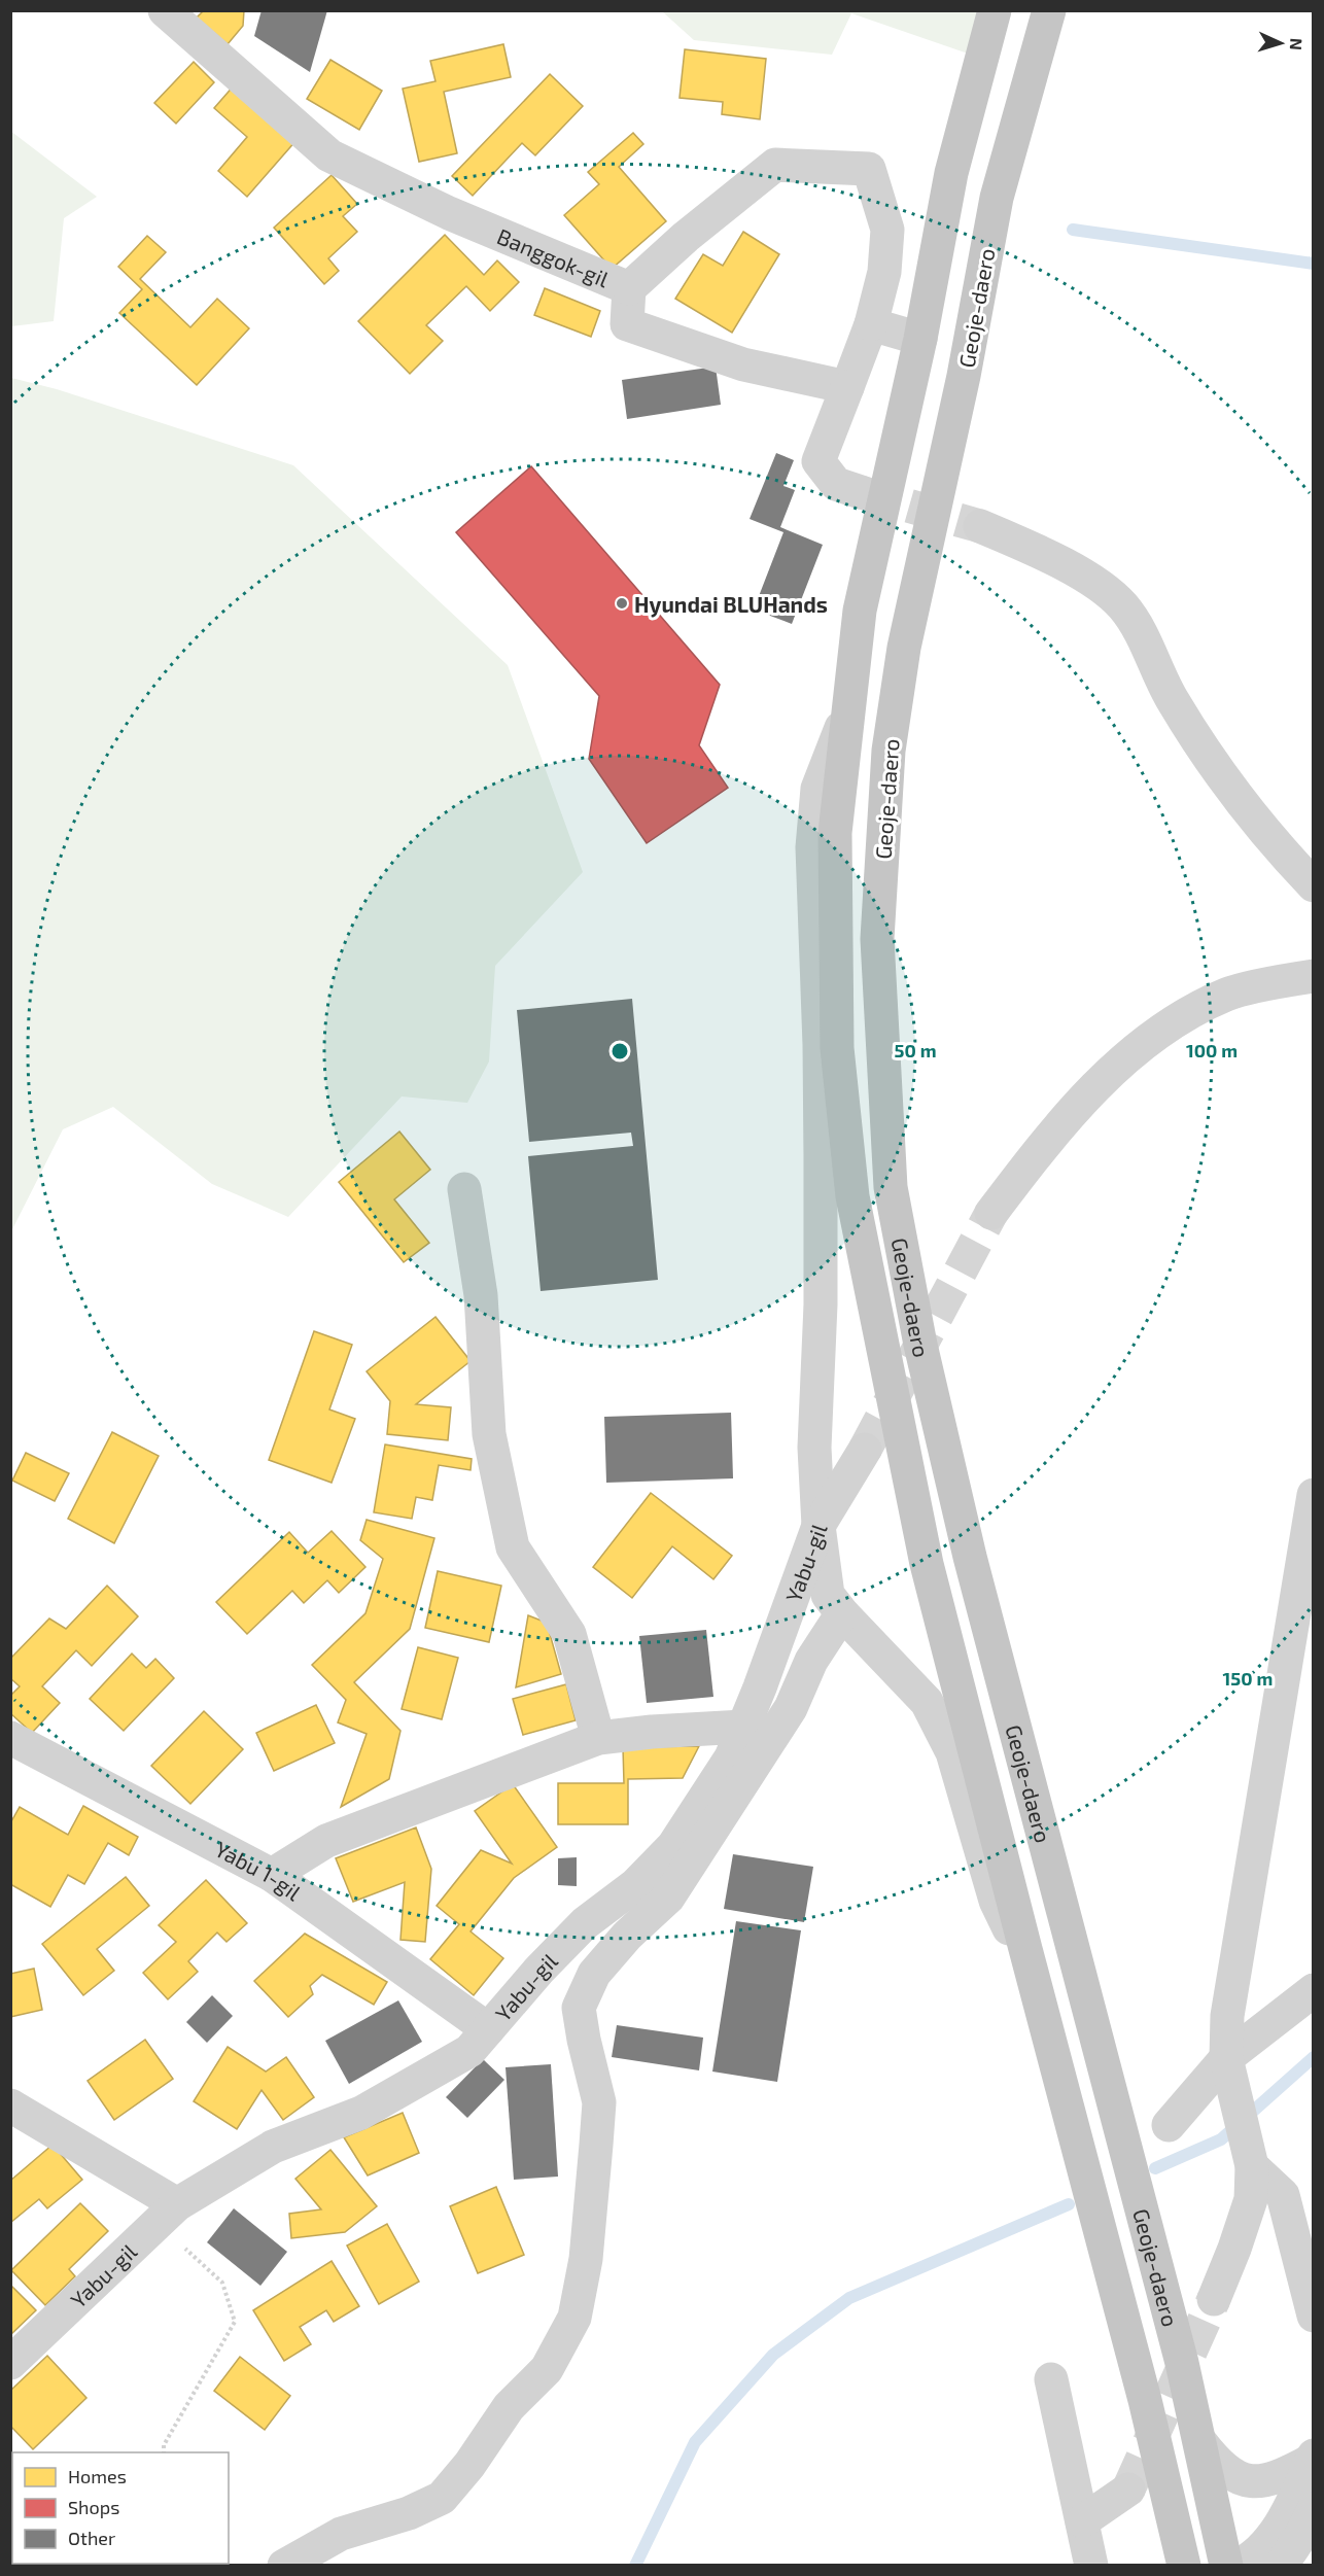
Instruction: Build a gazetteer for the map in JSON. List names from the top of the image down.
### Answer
{
  "streets": {
    "main road": ["Geoje-daero"],
    "street": ["Banggok-gil", "Yabu-gil", "Yabu 1-gil"]
  },
  "crossings": [
    ["Yabu-gil", "Yabu 1-gil"]
  ],
  "places": ["Hyundai BLUHands"],
  "legend": ["Homes", "Shops", "Other"],
  "north": "right",
  "rings": ["50 m", "100 m", "150 m"]
}
